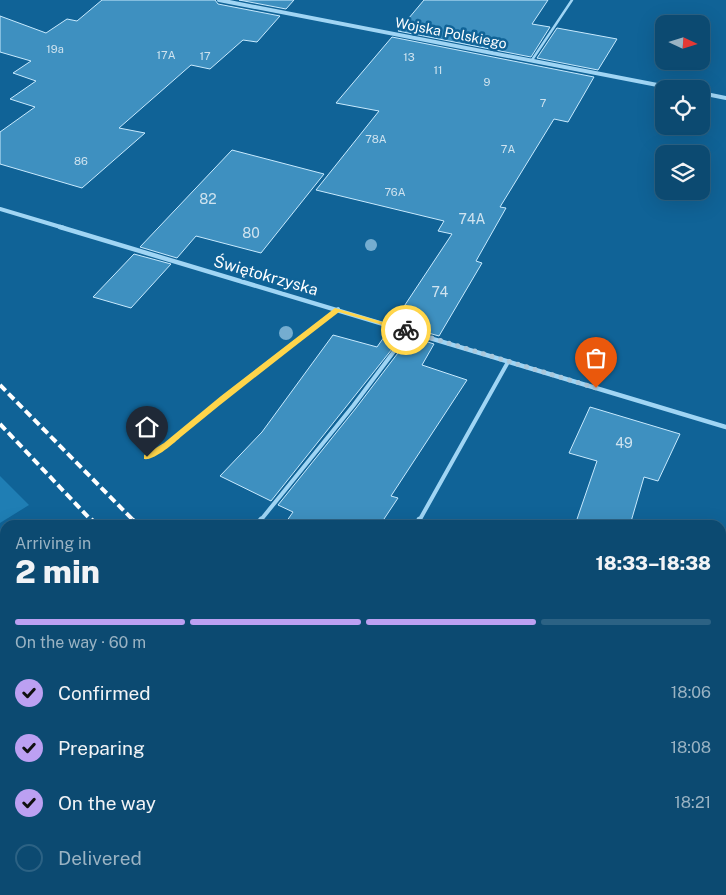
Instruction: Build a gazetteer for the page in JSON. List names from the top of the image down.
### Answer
{
  "streets": {
    "street": ["Wojska Polskiego", "Świętokrzyska"]
  },
  "house_numbers": [
    "19a",
    "17A",
    "17",
    "13",
    "11",
    "9",
    "7",
    "78A",
    "7A",
    "86",
    "76A",
    "82",
    "74A",
    "80",
    "74",
    "49"
  ],
  "north": "right",
  "page": {
    "heading": ["2 min", "Arriving in", "18:33–18:38"],
    "bar": "On the way · 60 m",
    "list": [
      ["Confirmed", "18:06"],
      ["Preparing", "18:08"],
      ["On the way", "18:21"],
      "Delivered"
    ]
  }
}
